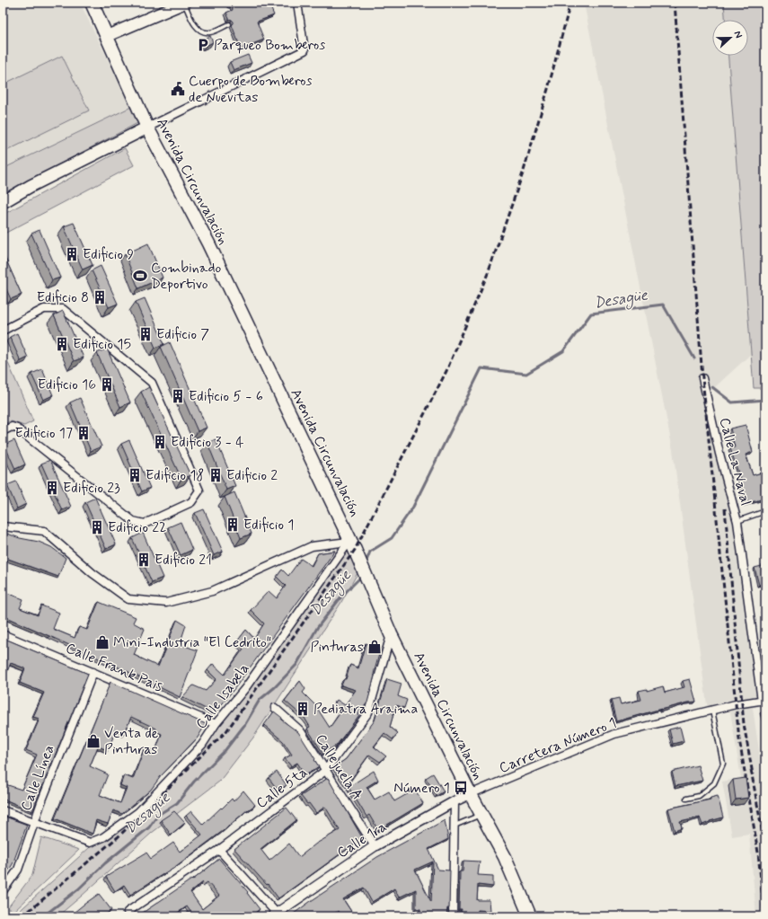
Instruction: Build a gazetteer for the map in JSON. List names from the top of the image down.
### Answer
{
  "streets": {
    "highway": ["Avenida Circunvalación"],
    "street": [
      "Calle La Naval",
      "Calle Frank Pais",
      "Calle Isabela",
      "Carretera Número 1",
      "Callejuela A",
      "Calle Línea",
      "Calle 5ta",
      "Calle 1ra"
    ]
  },
  "crossings": [
    ["Avenida Circunvalación", "Calle Isabela"],
    ["Avenida Circunvalación", "Carretera Número 1"],
    ["Avenida Circunvalación", "Calle 5ta"],
    ["Avenida Circunvalación", "Calle 1ra"],
    ["Calle La Naval", "Carretera Número 1"],
    ["Calle Frank Pais", "Calle Isabela"],
    ["Calle Frank Pais", "Calle Línea"],
    ["Calle Isabela", "Calle Línea"],
    ["Carretera Número 1", "Calle 1ra"],
    ["Callejuela A", "Calle 5ta"],
    ["Callejuela A", "Calle 1ra"]
  ],
  "water": ["Desagüe"],
  "places": {
    "parking": ["Parqueo Bomberos"],
    "public building": ["Cuerpo de Bomberos de Nuevitas"],
    "building": [
      "Edificio 9",
      "Edificio 8",
      "Edificio 7",
      "Edificio 15",
      "Edificio 16",
      "Edificio 5 - 6",
      "Edificio 17",
      "Edificio 3 - 4",
      "Edificio 18",
      "Edificio 2",
      "Edificio 23",
      "Edificio 1",
      "Edificio 22",
      "Edificio 21",
      "Pediatra Araima"
    ],
    "sports": ["Combinado Deportivo"],
    "shop": ["Mini-Industria \"El Cedrito\"", "Pinturas", "Venta de Pinturas"],
    "bus stop": ["Número 1"]
  },
  "north": "right"
}
